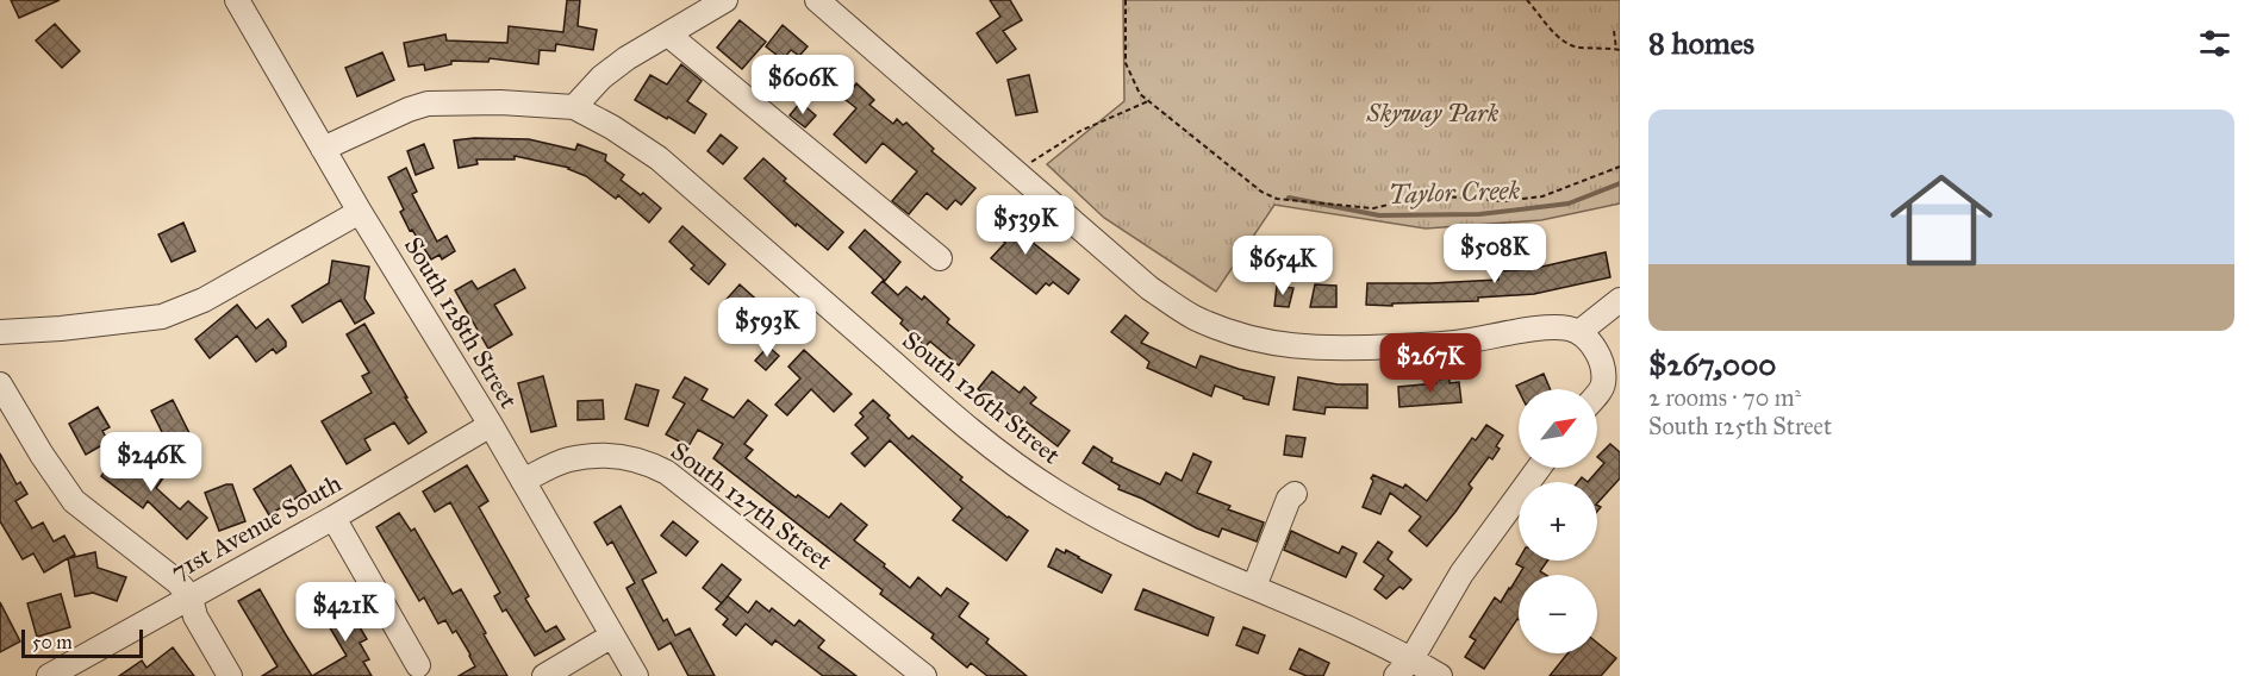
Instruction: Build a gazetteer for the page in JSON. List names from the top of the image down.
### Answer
{
  "streets": {
    "street": [
      "South 128th Street",
      "South 126th Street",
      "South 127th Street",
      "71st Avenue South"
    ]
  },
  "crossings": [
    ["South 128th Street", "South 127th Street"],
    ["South 128th Street", "71st Avenue South"]
  ],
  "water": ["Taylor Creek"],
  "parks": ["Skyway Park"],
  "scale_bar": "50 m",
  "north": "top right",
  "page": {
    "heading": "8 homes",
    "price": [
      "$606K",
      "$539K",
      "$508K",
      "$654K",
      "$593K",
      "$267K",
      "$246K",
      "$421K"
    ],
    "list": [
      {
        "name": "$267,000",
        "note": "2 rooms · 70 m² · South 125th Street"
      }
    ],
    "map_buttons": ["+", "−"],
    "scale": "50 m"
  }
}
